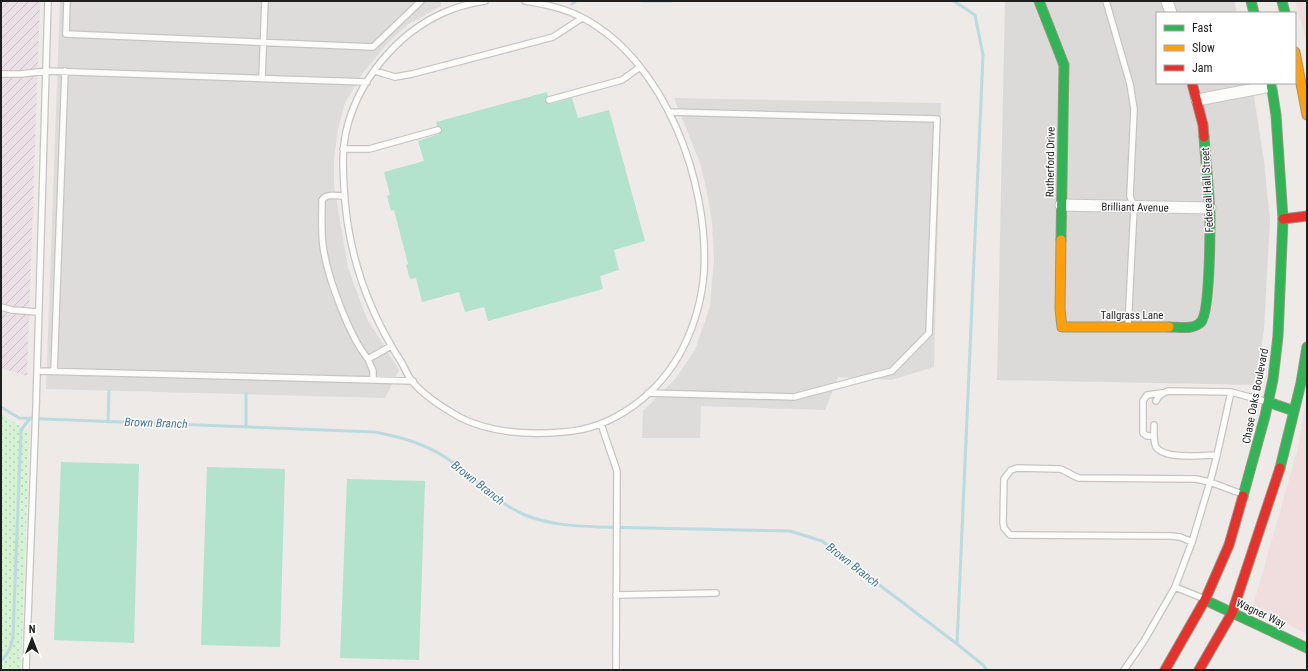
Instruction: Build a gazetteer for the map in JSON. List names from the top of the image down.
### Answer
{
  "streets": {
    "street": [
      "Rutherford Drive",
      "Federeal Hall Street",
      "Brilliant Avenue",
      "Tallgrass Lane",
      "Chase Oaks Boulevard",
      "Wagner Way"
    ]
  },
  "crossings": [
    ["Rutherford Drive", "Brilliant Avenue"],
    ["Rutherford Drive", "Tallgrass Lane"],
    ["Federeal Hall Street", "Brilliant Avenue"],
    ["Federeal Hall Street", "Tallgrass Lane"],
    ["Chase Oaks Boulevard", "Wagner Way"]
  ],
  "water": ["Brown Branch"],
  "legend": ["Fast", "Slow", "Jam"],
  "north": "top"
}
